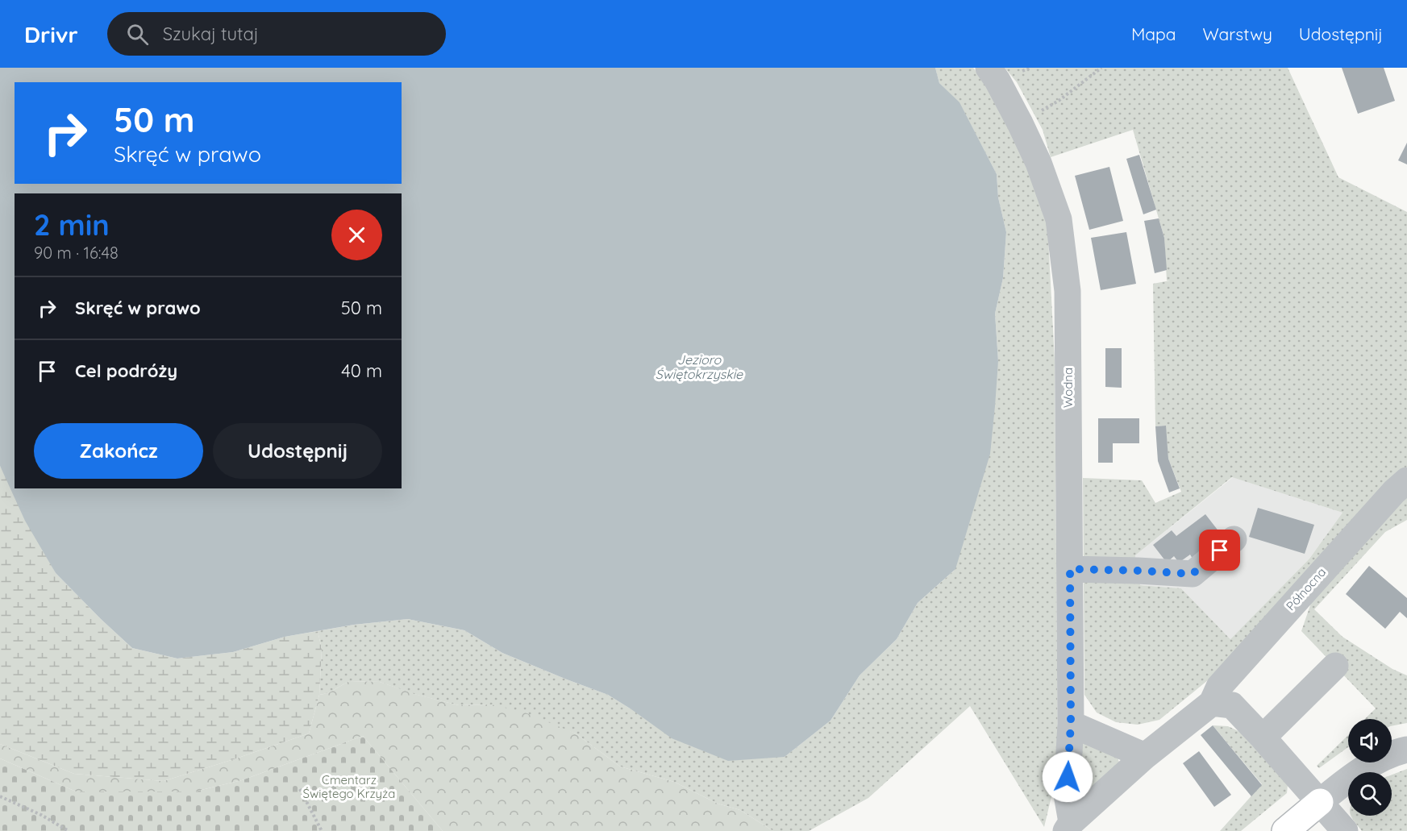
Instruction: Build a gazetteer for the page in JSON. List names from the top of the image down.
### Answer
{
  "streets": {
    "street": ["Wodna", "Północna"]
  },
  "water": ["Jezioro Świętokrzyskie"],
  "parks": ["Cmentarz Świętego Krzyża"],
  "page": {
    "header": "Drivr",
    "search": "Szukaj tutaj",
    "nav": ["Mapa", "Warstwy", "Udostępnij"],
    "turn": ["50 m", "Skręć w prawo"],
    "heading": ["2 min", "90 m · 16:48"],
    "list": [
      {
        "name": "Skręć w prawo",
        "value": "50 m"
      },
      {
        "name": "Cel podróży",
        "value": "40 m"
      }
    ],
    "buttons": ["Zakończ", "Udostępnij"]
  }
}
